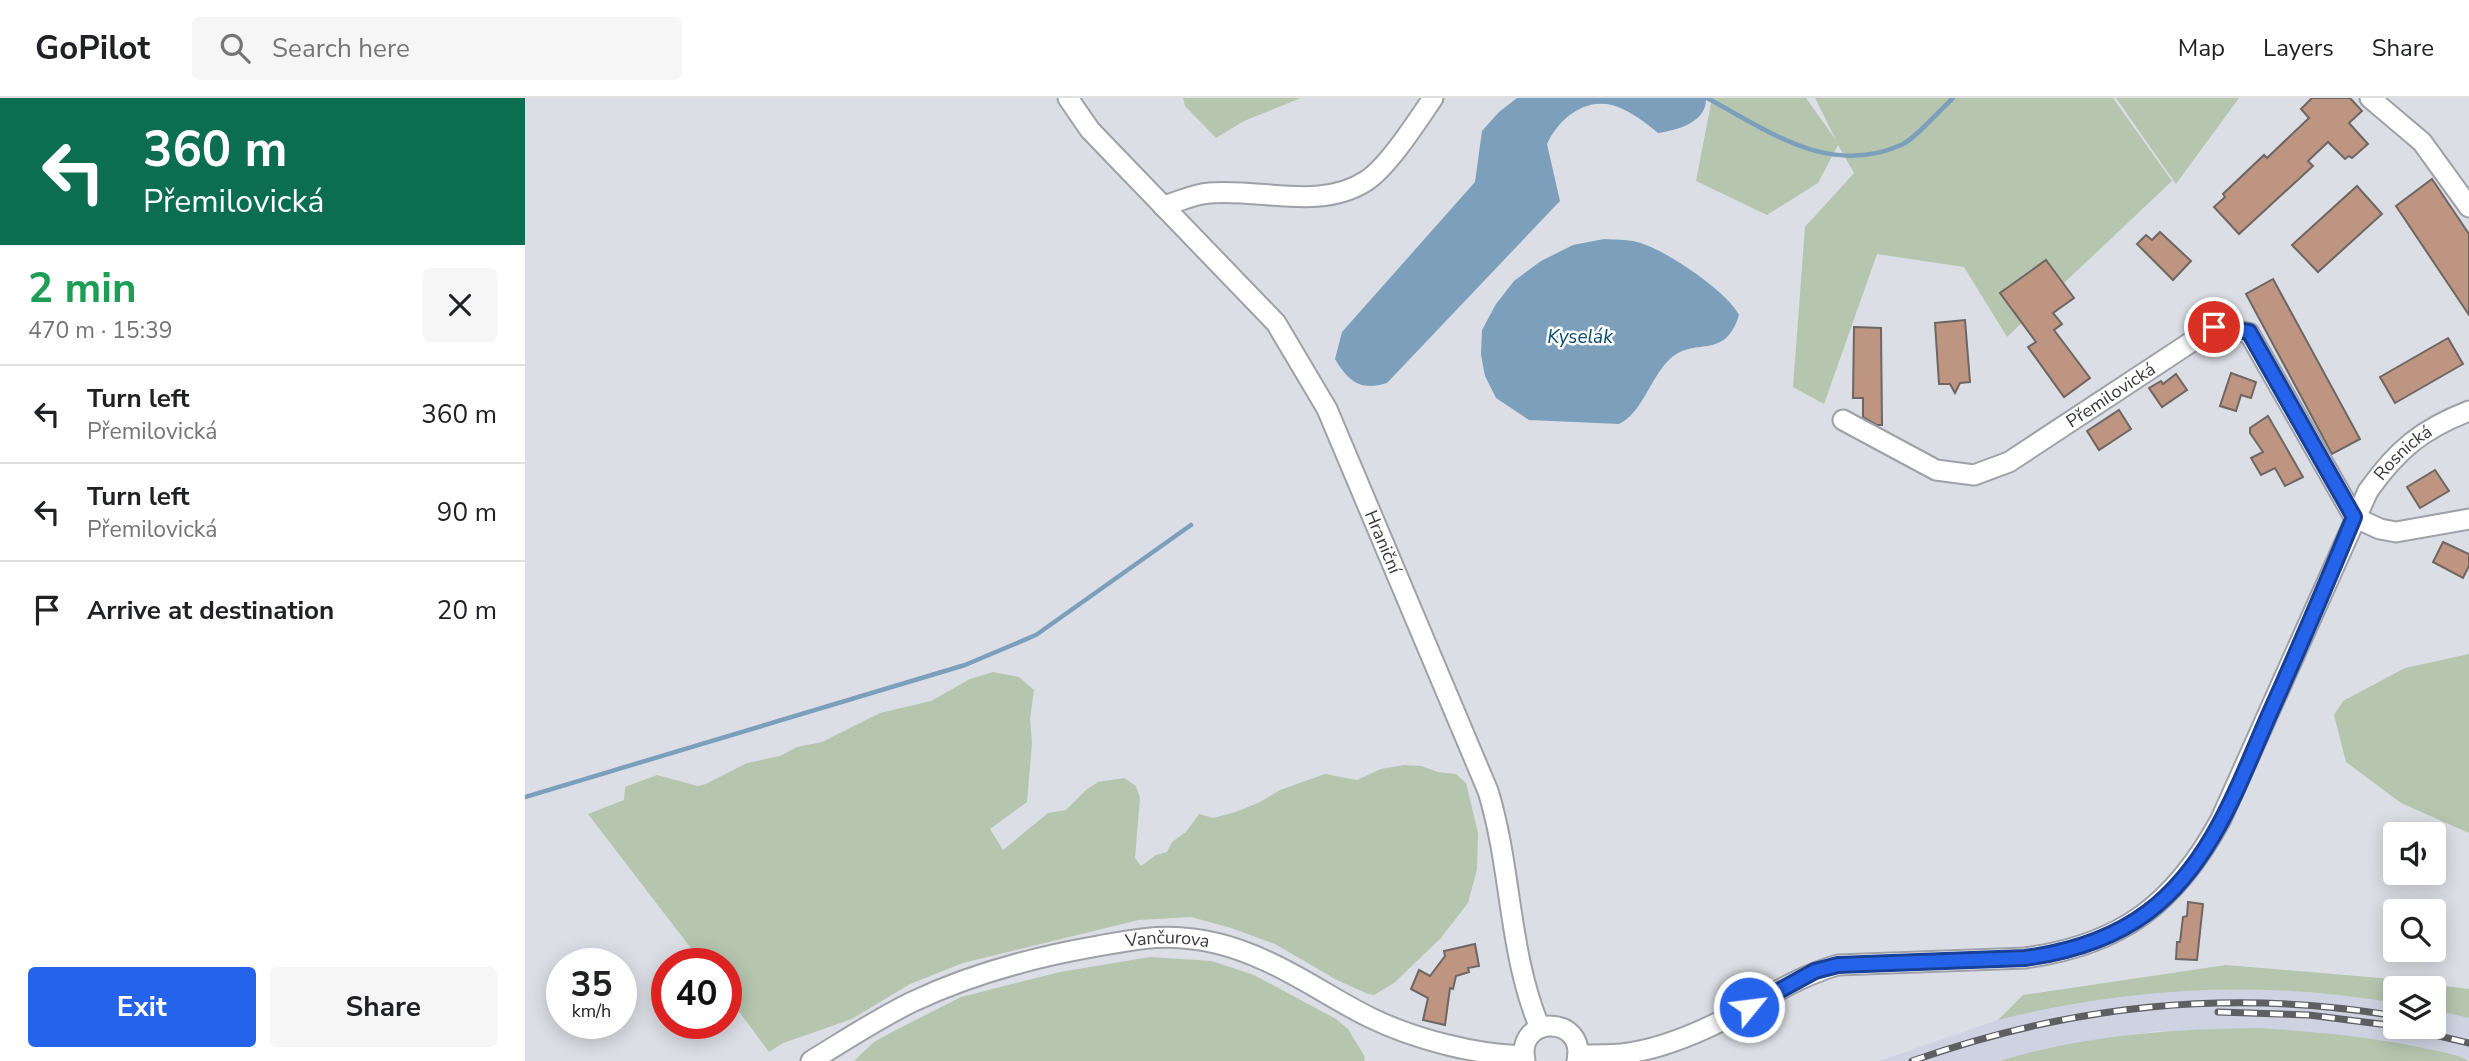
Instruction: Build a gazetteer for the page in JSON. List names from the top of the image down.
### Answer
{
  "streets": {
    "street": [
      "Přemilovická",
      "Rosnická",
      "Hraniční",
      "Vančurova"
    ]
  },
  "crossings": [
    ["Přemilovická", "Rosnická"]
  ],
  "water": ["Kyselák"],
  "page": {
    "header": "GoPilot",
    "search": "Search here",
    "nav": ["Map", "Layers", "Share"],
    "turn": ["360 m", "Přemilovická"],
    "heading": ["2 min", "470 m · 15:39"],
    "list": [
      {
        "name": "Turn left",
        "note": "Přemilovická",
        "value": "360 m"
      },
      {
        "name": "Turn left",
        "note": "Přemilovická",
        "value": "90 m"
      },
      {
        "name": "Arrive at destination",
        "value": "20 m"
      }
    ],
    "speed": "35 km/h",
    "limit": "40",
    "buttons": ["Exit", "Share"]
  }
}
